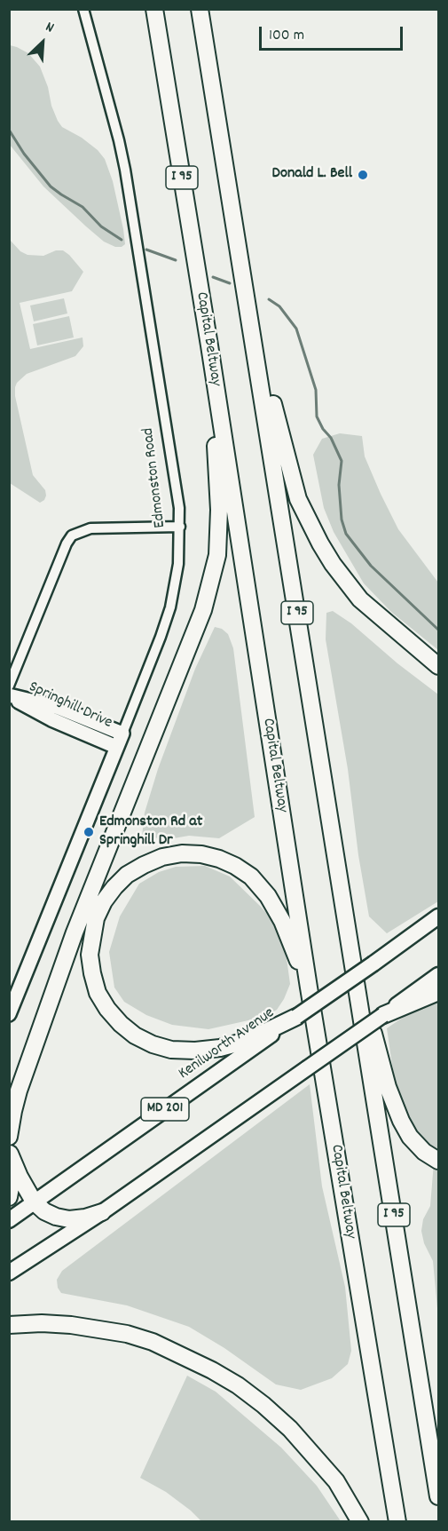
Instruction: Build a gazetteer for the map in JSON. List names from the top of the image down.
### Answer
{
  "streets": {
    "highway": ["I 95", "Capital Beltway"],
    "main road": ["Kenilworth Avenue", "MD 201"],
    "street": ["Edmonston Road", "Springhill Drive"]
  },
  "crossings": [
    ["Edmonston Road", "Springhill Drive"]
  ],
  "places": ["Donald L. Bell", "Edmonston Rd at Springhill Dr"],
  "scale_bar": "100 m",
  "north": "top right"
}
